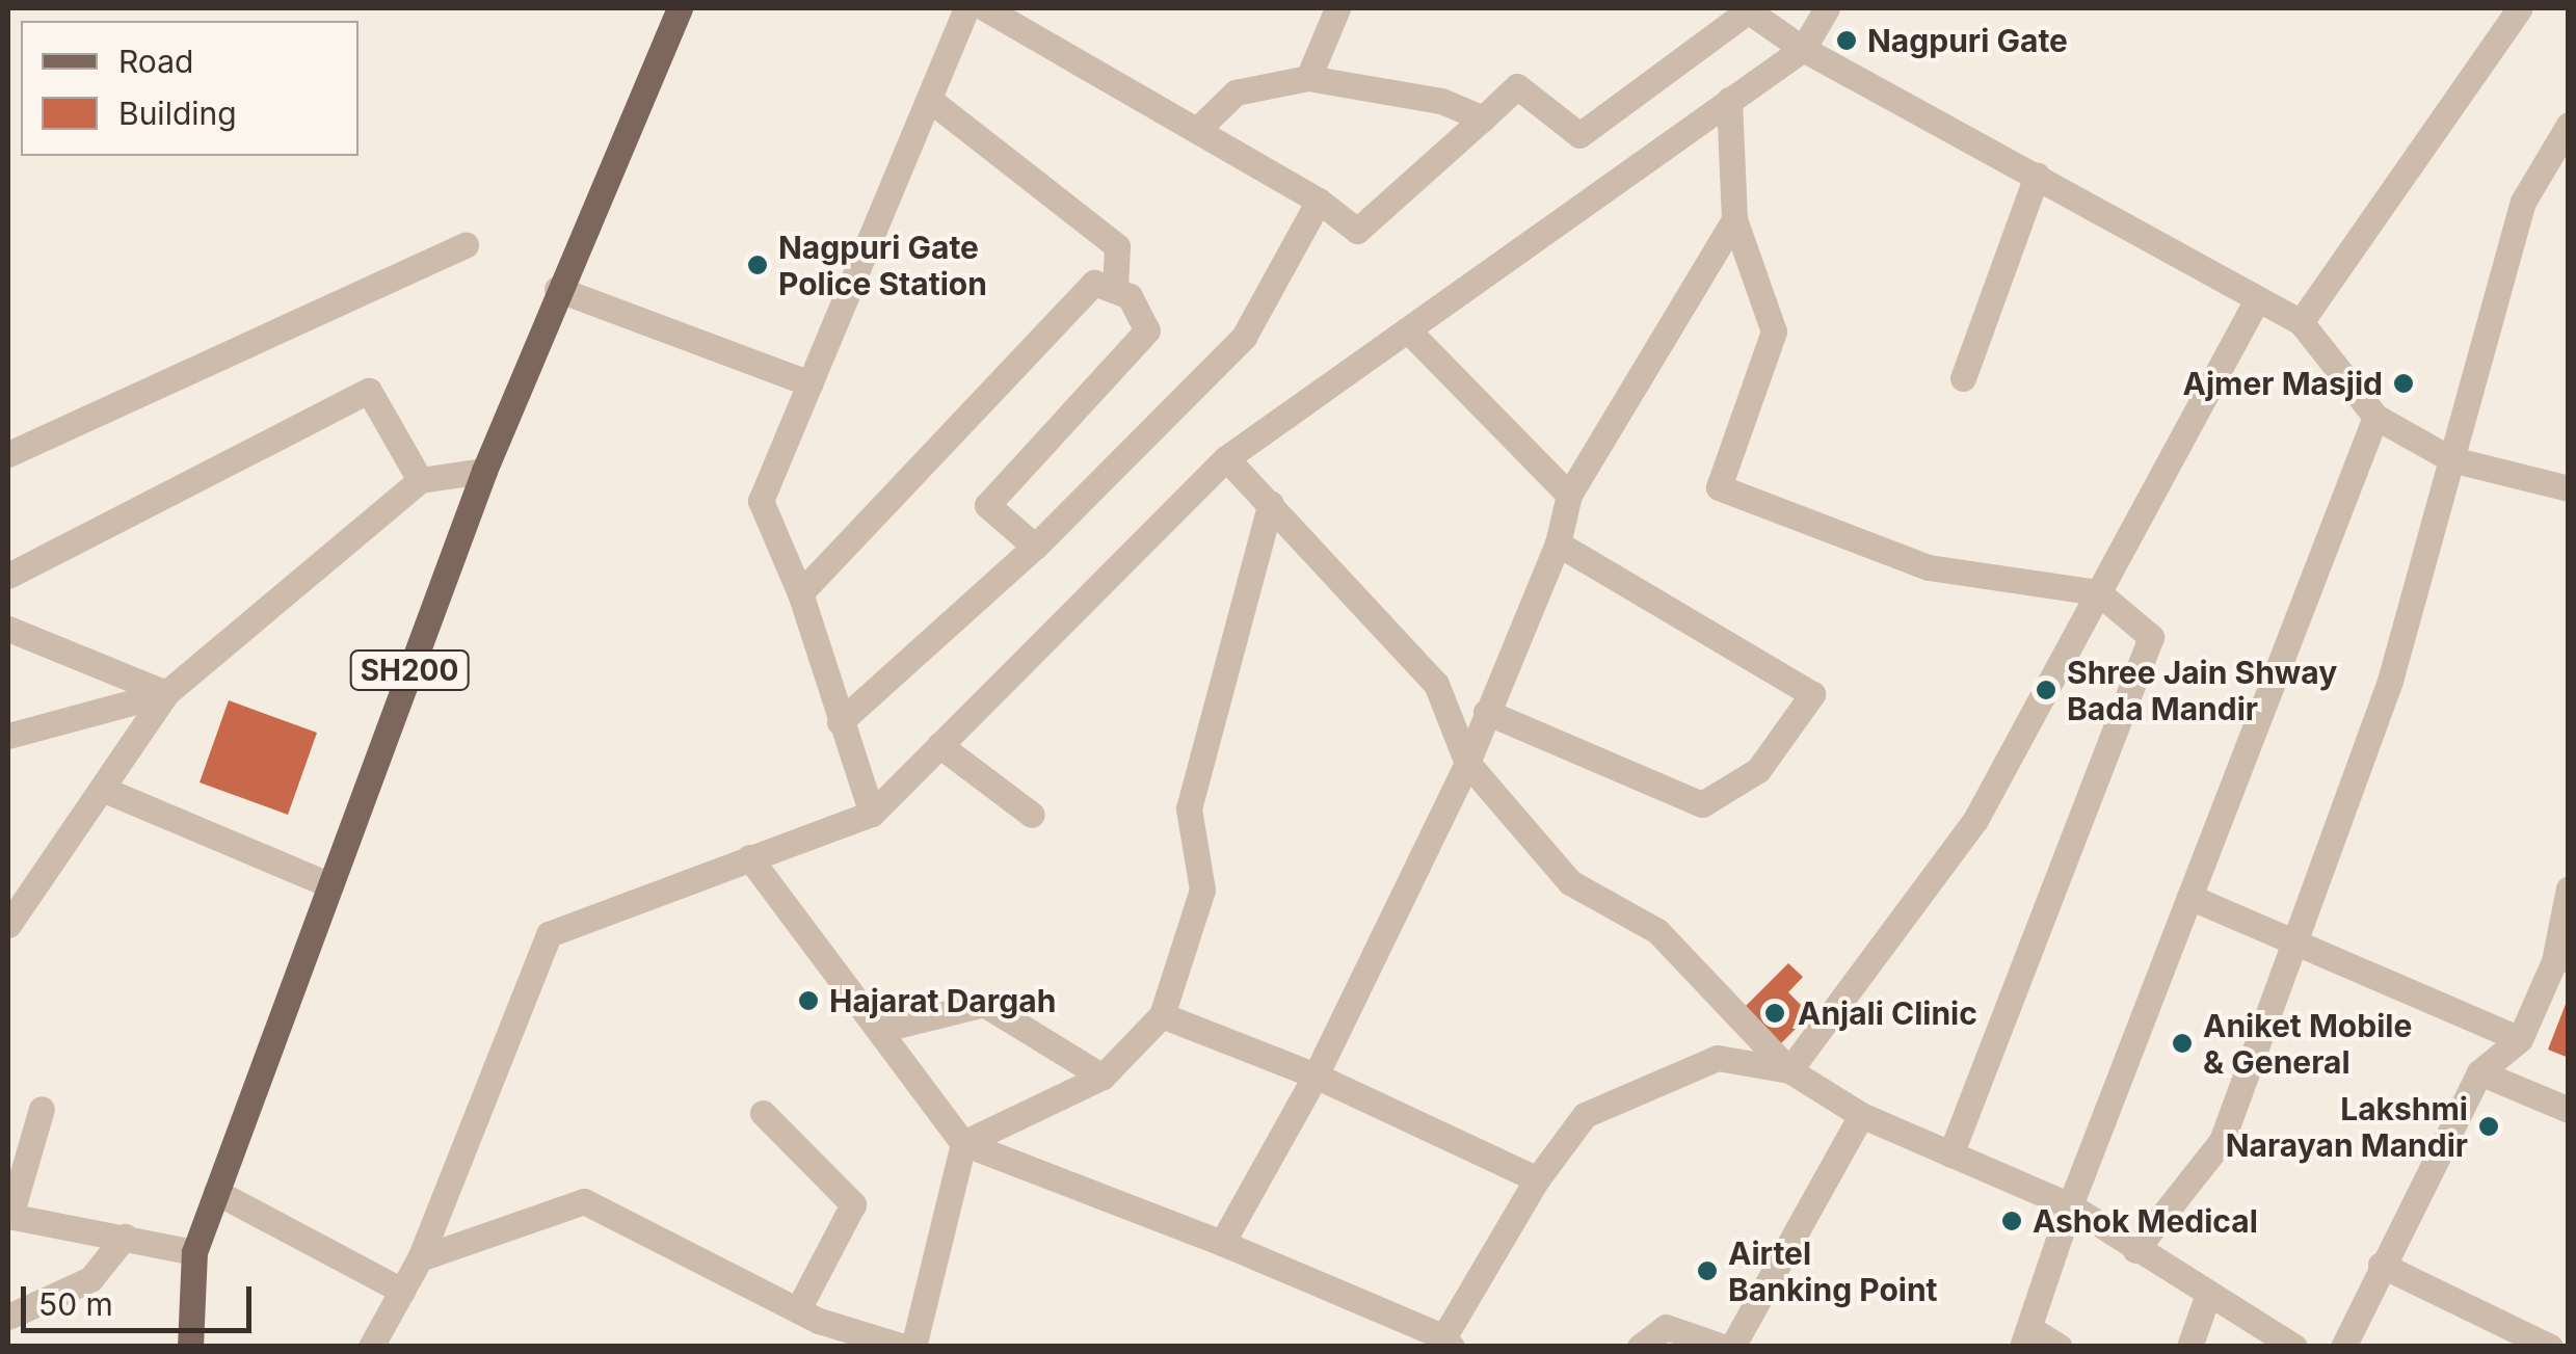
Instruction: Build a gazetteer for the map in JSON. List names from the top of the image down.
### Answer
{
  "streets": {
    "main road": ["SH200"]
  },
  "places": [
    "Nagpuri Gate",
    "Nagpuri Gate Police Station",
    "Ajmer Masjid",
    "Shree Jain Shway Bada Mandir",
    "Hajarat Dargah",
    "Anjali Clinic",
    "Aniket Mobile & General",
    "Lakshmi Narayan Mandir",
    "Ashok Medical",
    "Airtel Banking Point"
  ],
  "legend": ["Road", "Building"],
  "scale_bar": "50 m"
}
